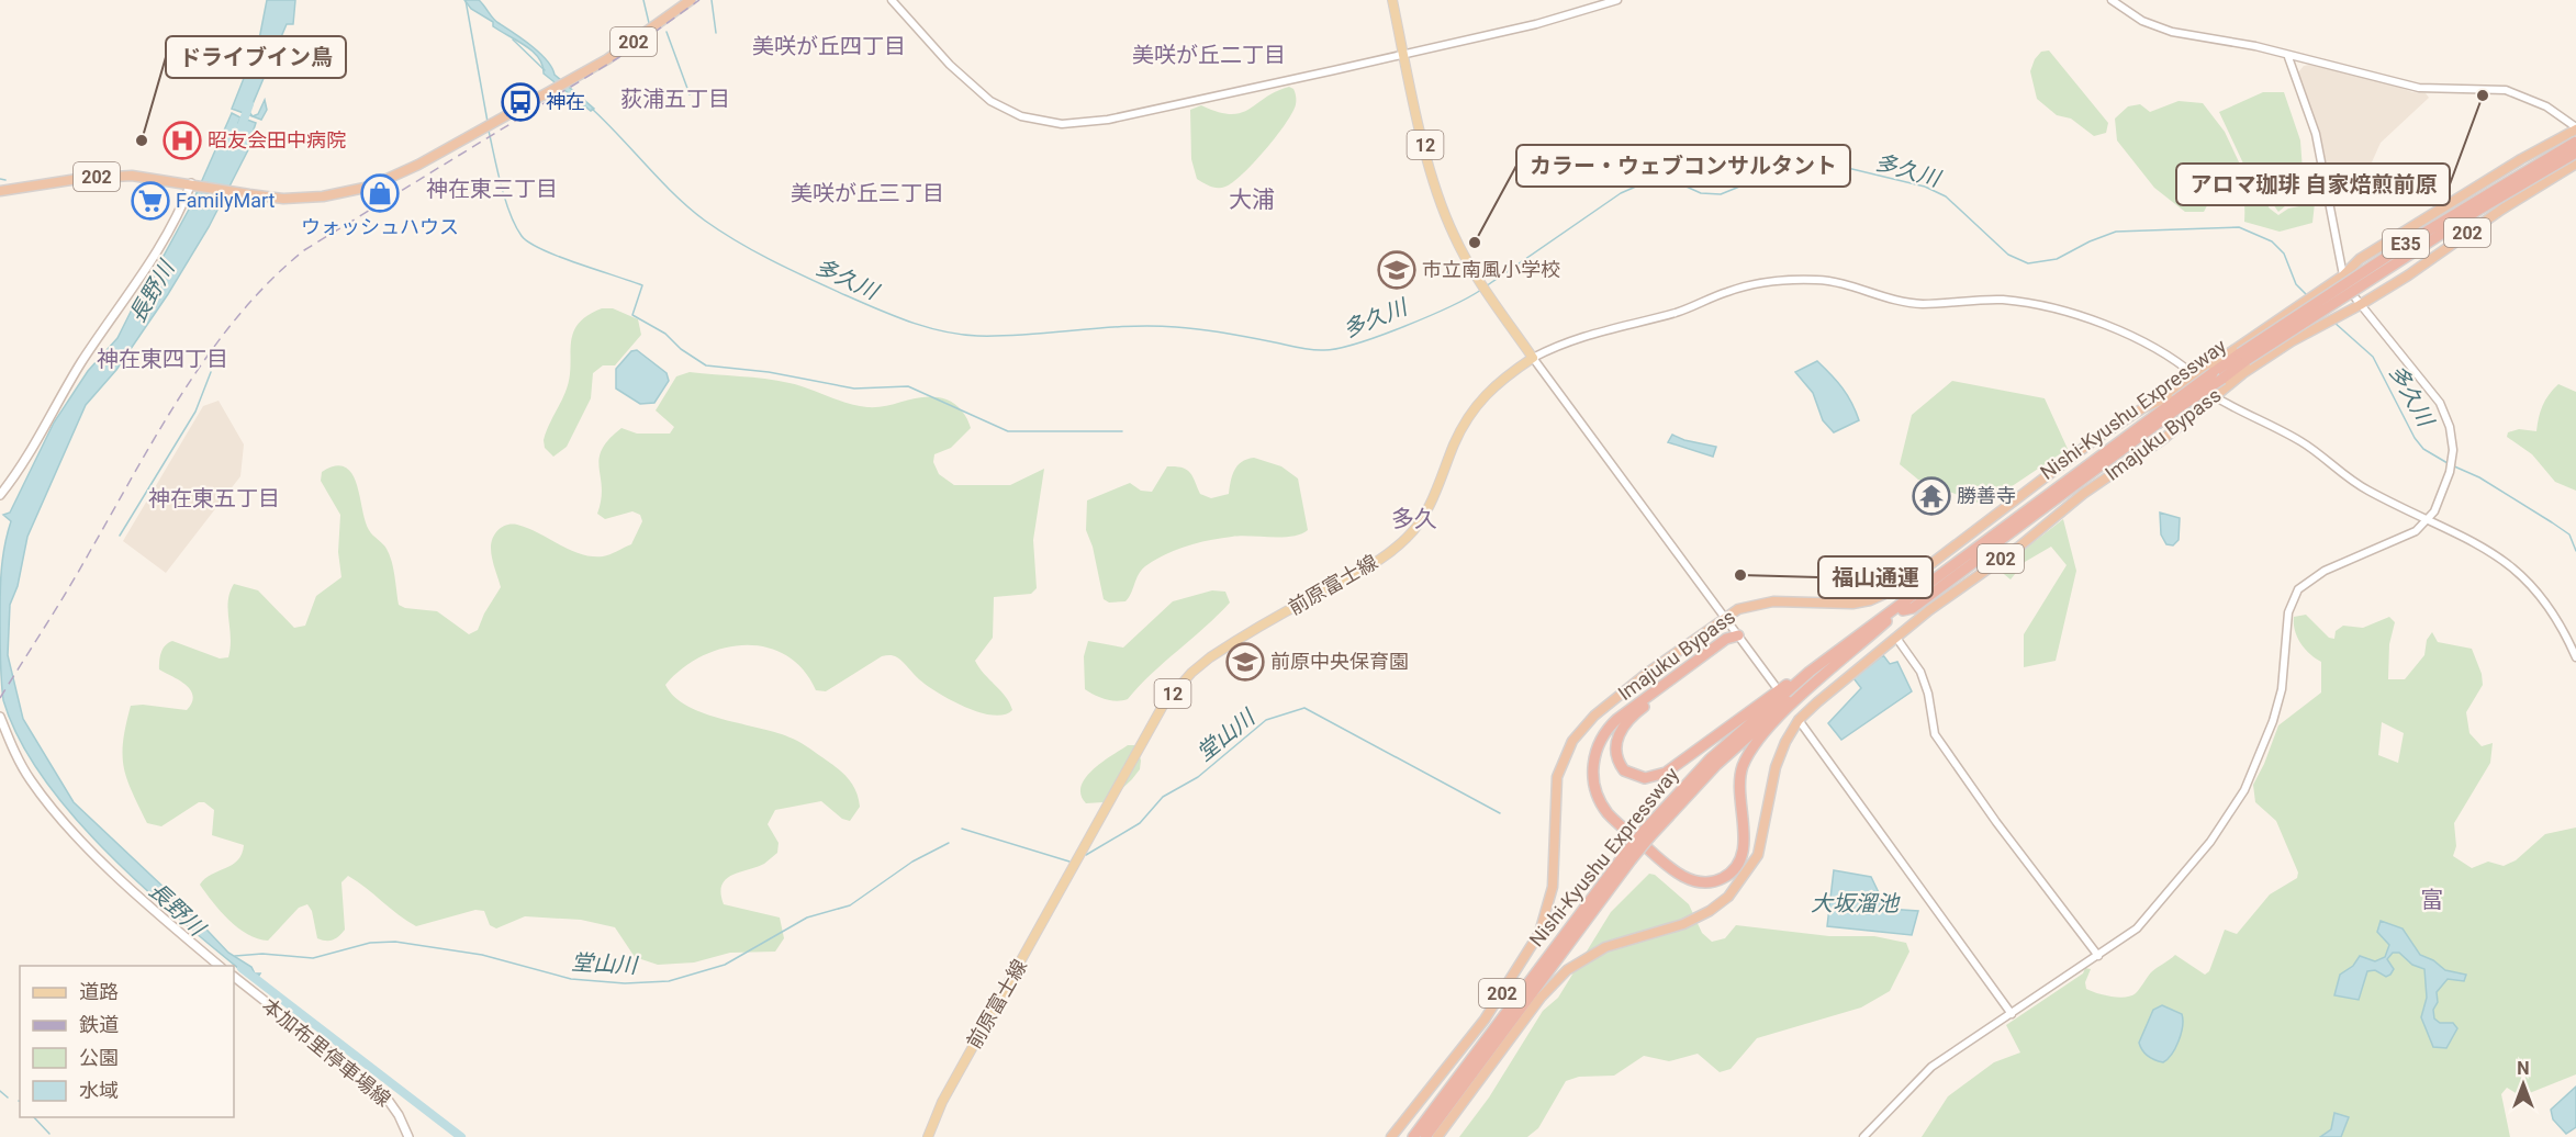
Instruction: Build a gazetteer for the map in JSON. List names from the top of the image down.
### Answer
{
  "streets": {
    "highway": [
      "202",
      "E35",
      "Nishi-Kyushu Expressway",
      "Imajuku Bypass"
    ],
    "main road": ["12", "前原富士線", "本加布里停車場線"]
  },
  "crossings": [
    ["12", "前原富士線"]
  ],
  "districts": [
    "美咲が丘四丁目",
    "美咲が丘二丁目",
    "荻浦五丁目",
    "神在東三丁目",
    "美咲が丘三丁目",
    "大浦",
    "神在東四丁目",
    "神在東五丁目",
    "多久",
    "富"
  ],
  "water": [
    "多久川",
    "長野川",
    "堂山川",
    "大坂溜池"
  ],
  "places": {
    "other": [
      "アロマ珈琲 自家焙煎前原",
      "ドライブイン鳥",
      "カラー・ウェブコンサルタント",
      "福山通運"
    ],
    "bus stop": ["神在"],
    "hospital": ["昭友会田中病院"],
    "shop": ["ウォッシュハウス"],
    "supermarket": ["FamilyMart"],
    "school or university": ["市立南風小学校", "前原中央保育園"],
    "temple": ["勝善寺"]
  },
  "legend": [
    "道路",
    "鉄道",
    "公園",
    "水域"
  ],
  "north": "top"
}
